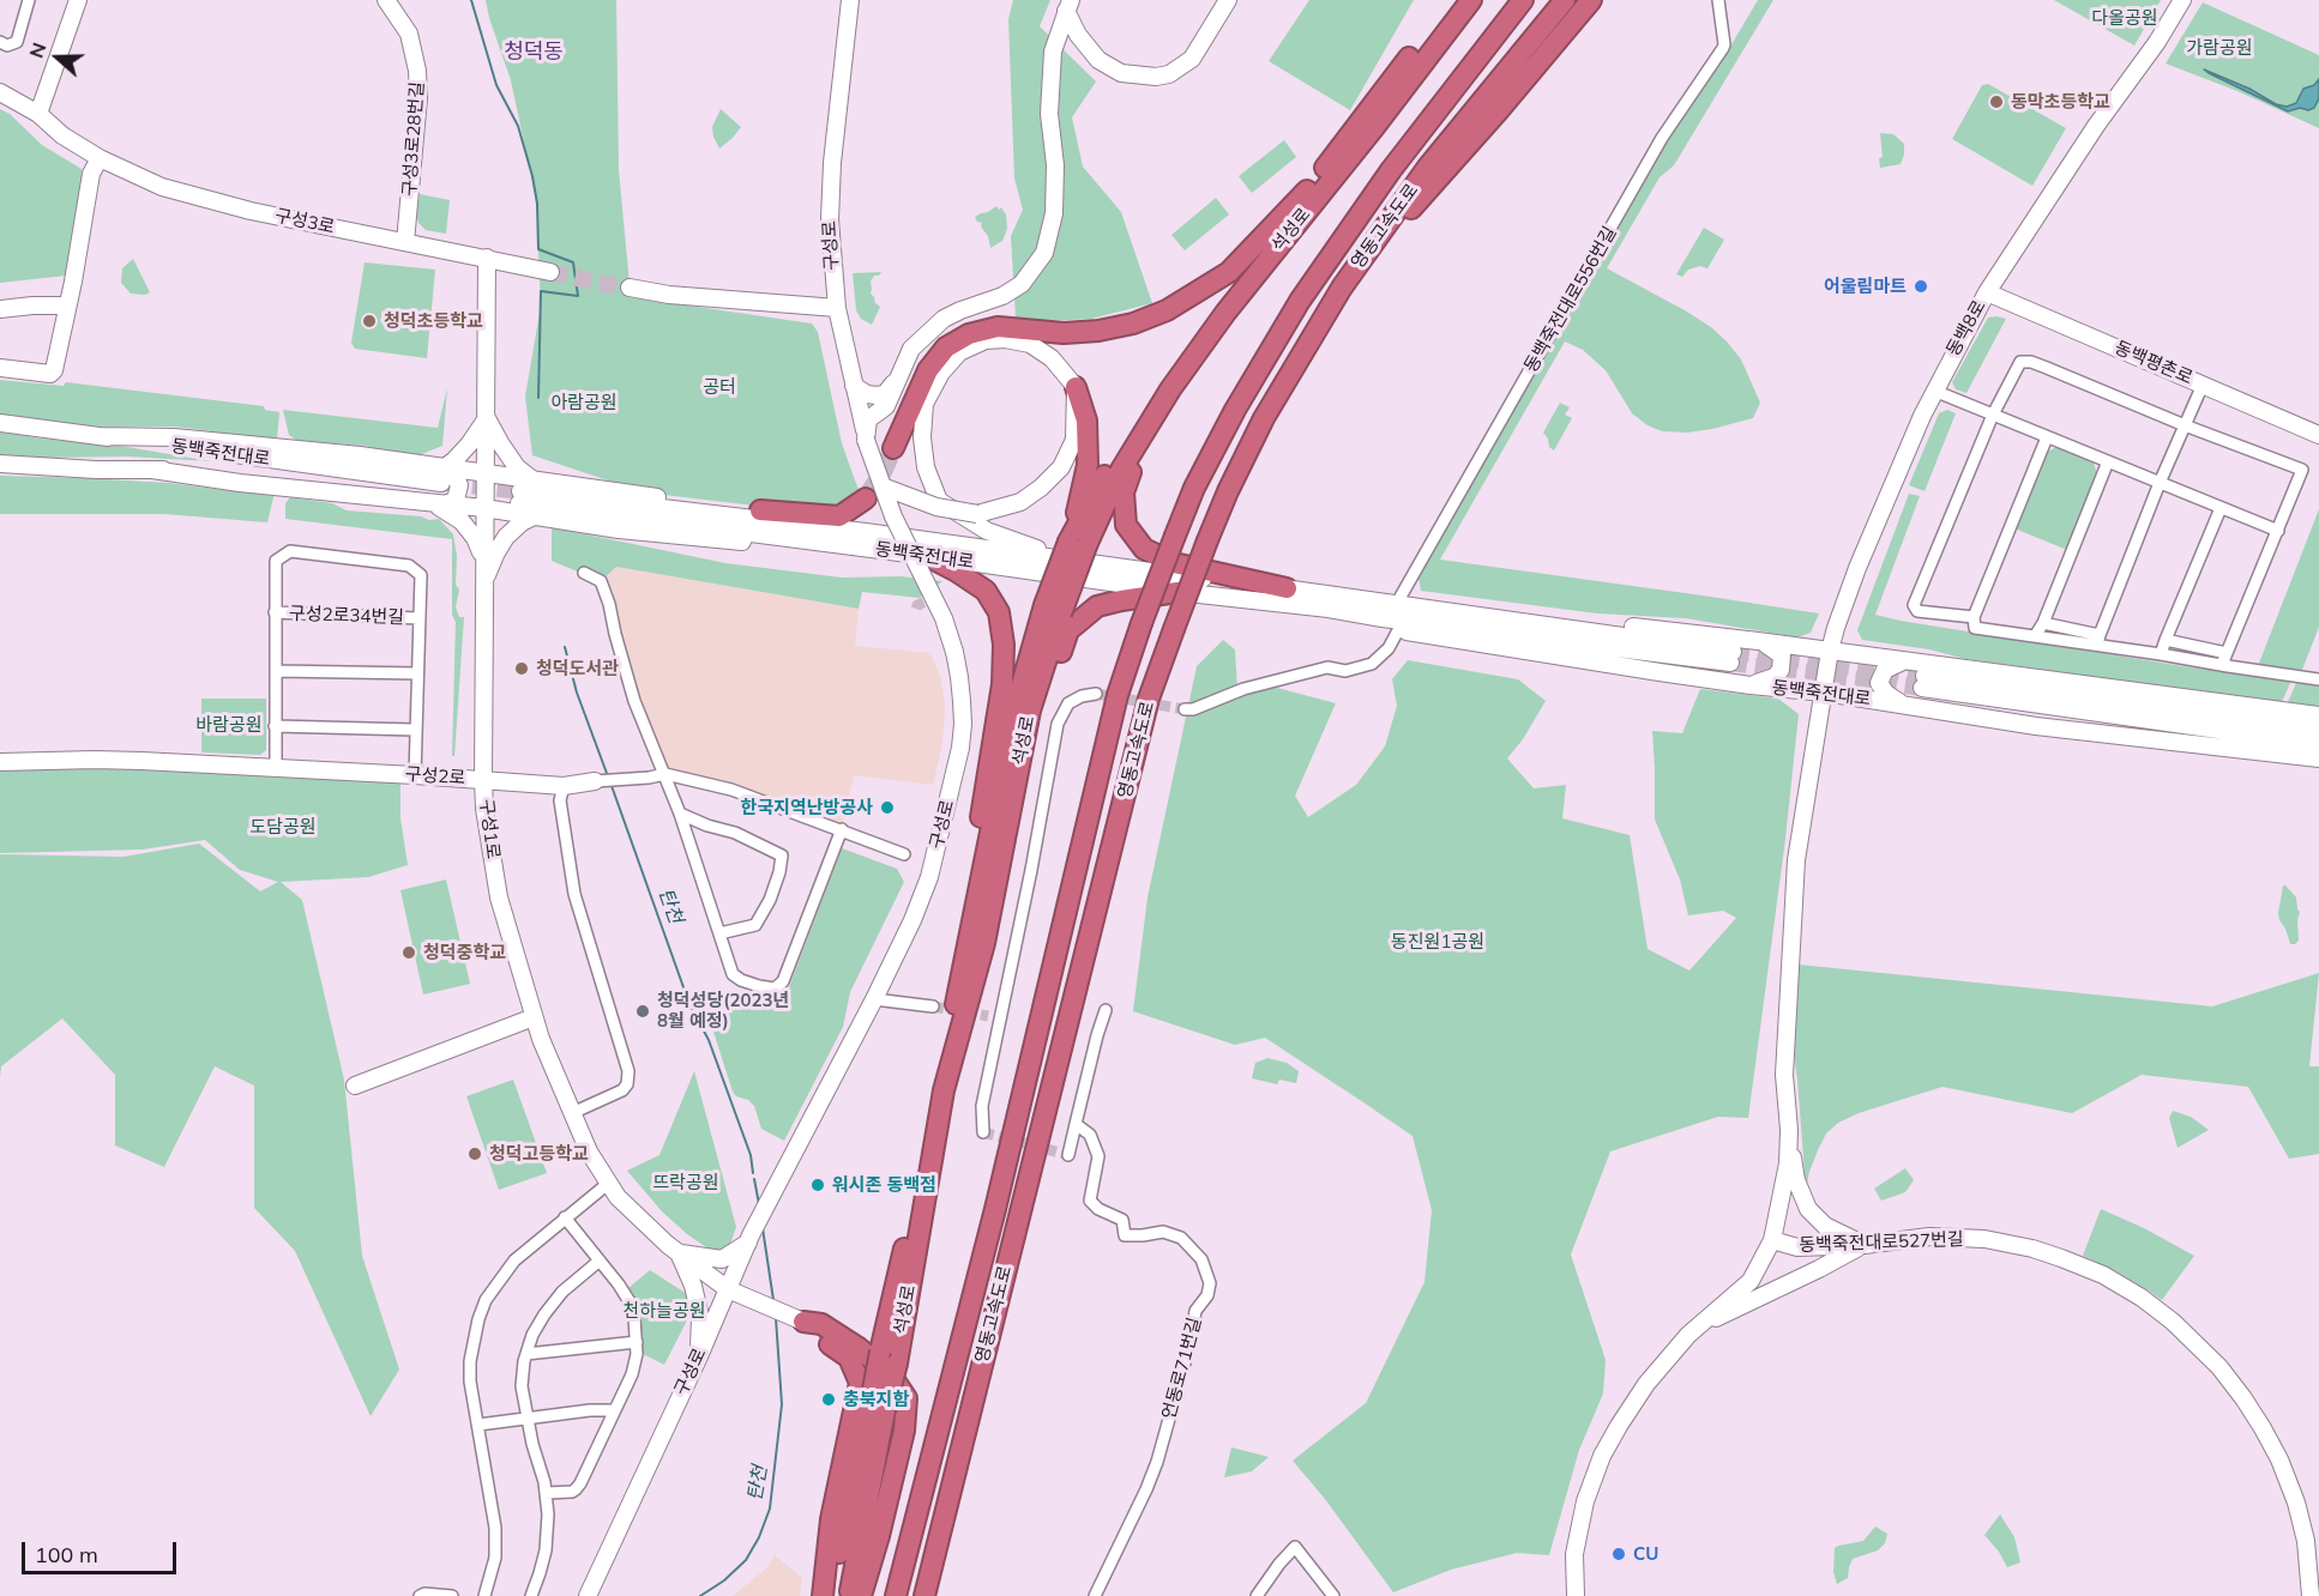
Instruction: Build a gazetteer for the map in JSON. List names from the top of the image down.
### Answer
{
  "streets": {
    "highway": ["영동고속도로", "석성로"],
    "street": [
      "구성3로28번길",
      "구성3로",
      "구성로",
      "동백죽전대로556번길",
      "동백8로",
      "동백평촌로",
      "동백죽전대로",
      "구성2로34번길",
      "구성2로",
      "구성1로",
      "동백죽전대로527번길",
      "언동로71번길"
    ]
  },
  "crossings": [
    ["구성3로28번길", "구성3로"],
    ["구성3로", "구성1로"],
    ["구성로", "구성1로"],
    ["동백죽전대로556번길", "동백죽전대로"],
    ["동백8로", "동백평촌로"],
    ["동백8로", "동백죽전대로"],
    ["동백8로", "동백죽전대로527번길"],
    ["동백죽전대로", "동백죽전대로527번길"],
    ["구성2로34번길", "구성2로"],
    ["구성2로", "구성1로"]
  ],
  "districts": ["청덕동"],
  "water": ["탄천"],
  "parks": [
    "다올공원",
    "가람공원",
    "공터",
    "아람공원",
    "바람공원",
    "도담공원",
    "동진원1공원",
    "뜨락공원",
    "천하늘공원"
  ],
  "places": [
    "동막초등학교",
    "어울림마트",
    "청덕초등학교",
    "청덕도서관",
    "한국지역난방공사",
    "청덕중학교",
    "청덕성당(2023년 8월 예정)",
    "청덕고등학교",
    "워시존 동백점",
    "충북지함",
    "CU"
  ],
  "scale_bar": "100 m",
  "north": "left"
}
